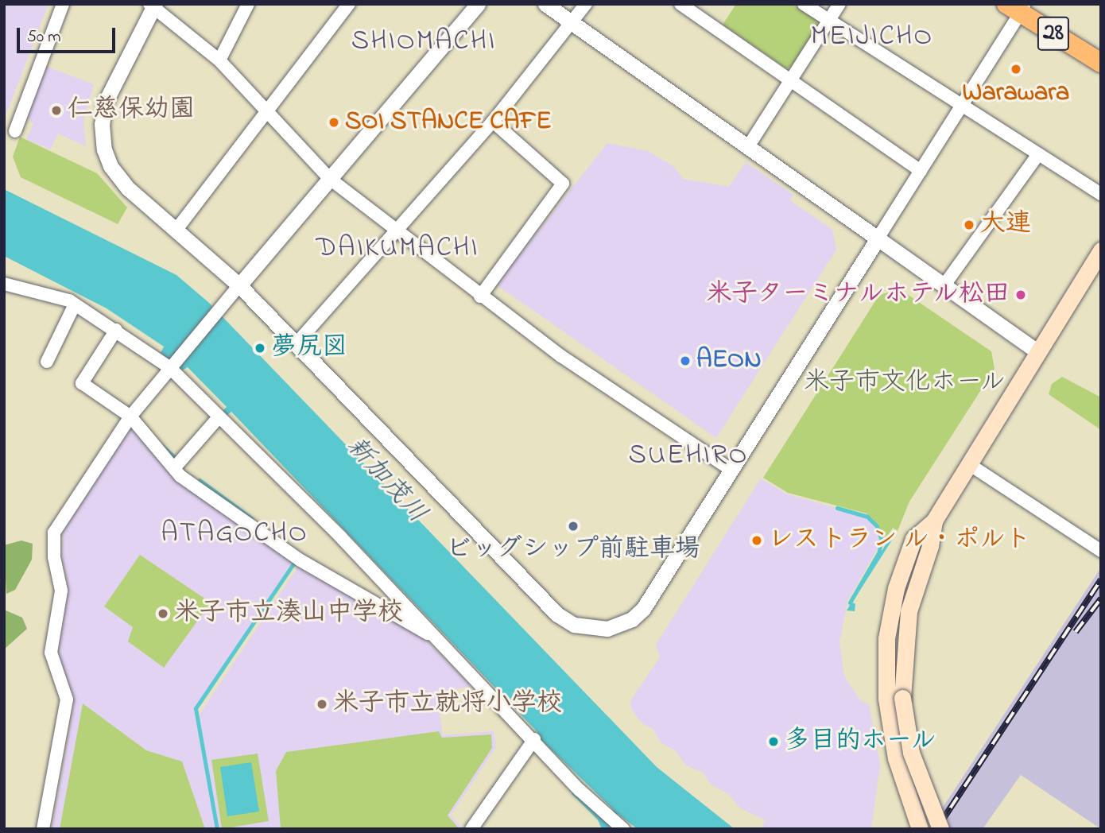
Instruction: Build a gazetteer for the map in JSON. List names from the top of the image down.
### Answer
{
  "streets": {
    "main road": ["28"]
  },
  "districts": [
    "MEIJICHO",
    "SHIOMACHI",
    "DAIKUMACHI",
    "SUEHIRO",
    "ATAGOCHO"
  ],
  "water": ["新加茂川"],
  "parks": ["米子市文化ホール"],
  "places": [
    "Warawara",
    "仁慈保幼園",
    "SOI STANCE CAFE",
    "大連",
    "米子ターミナルホテル松田",
    "夢尻図",
    "AEON",
    "ビッグシップ前駐車場",
    "レストラン ル・ポルト",
    "米子市立湊山中学校",
    "米子市立就将小学校",
    "多目的ホール"
  ],
  "scale_bar": "50 m"
}
